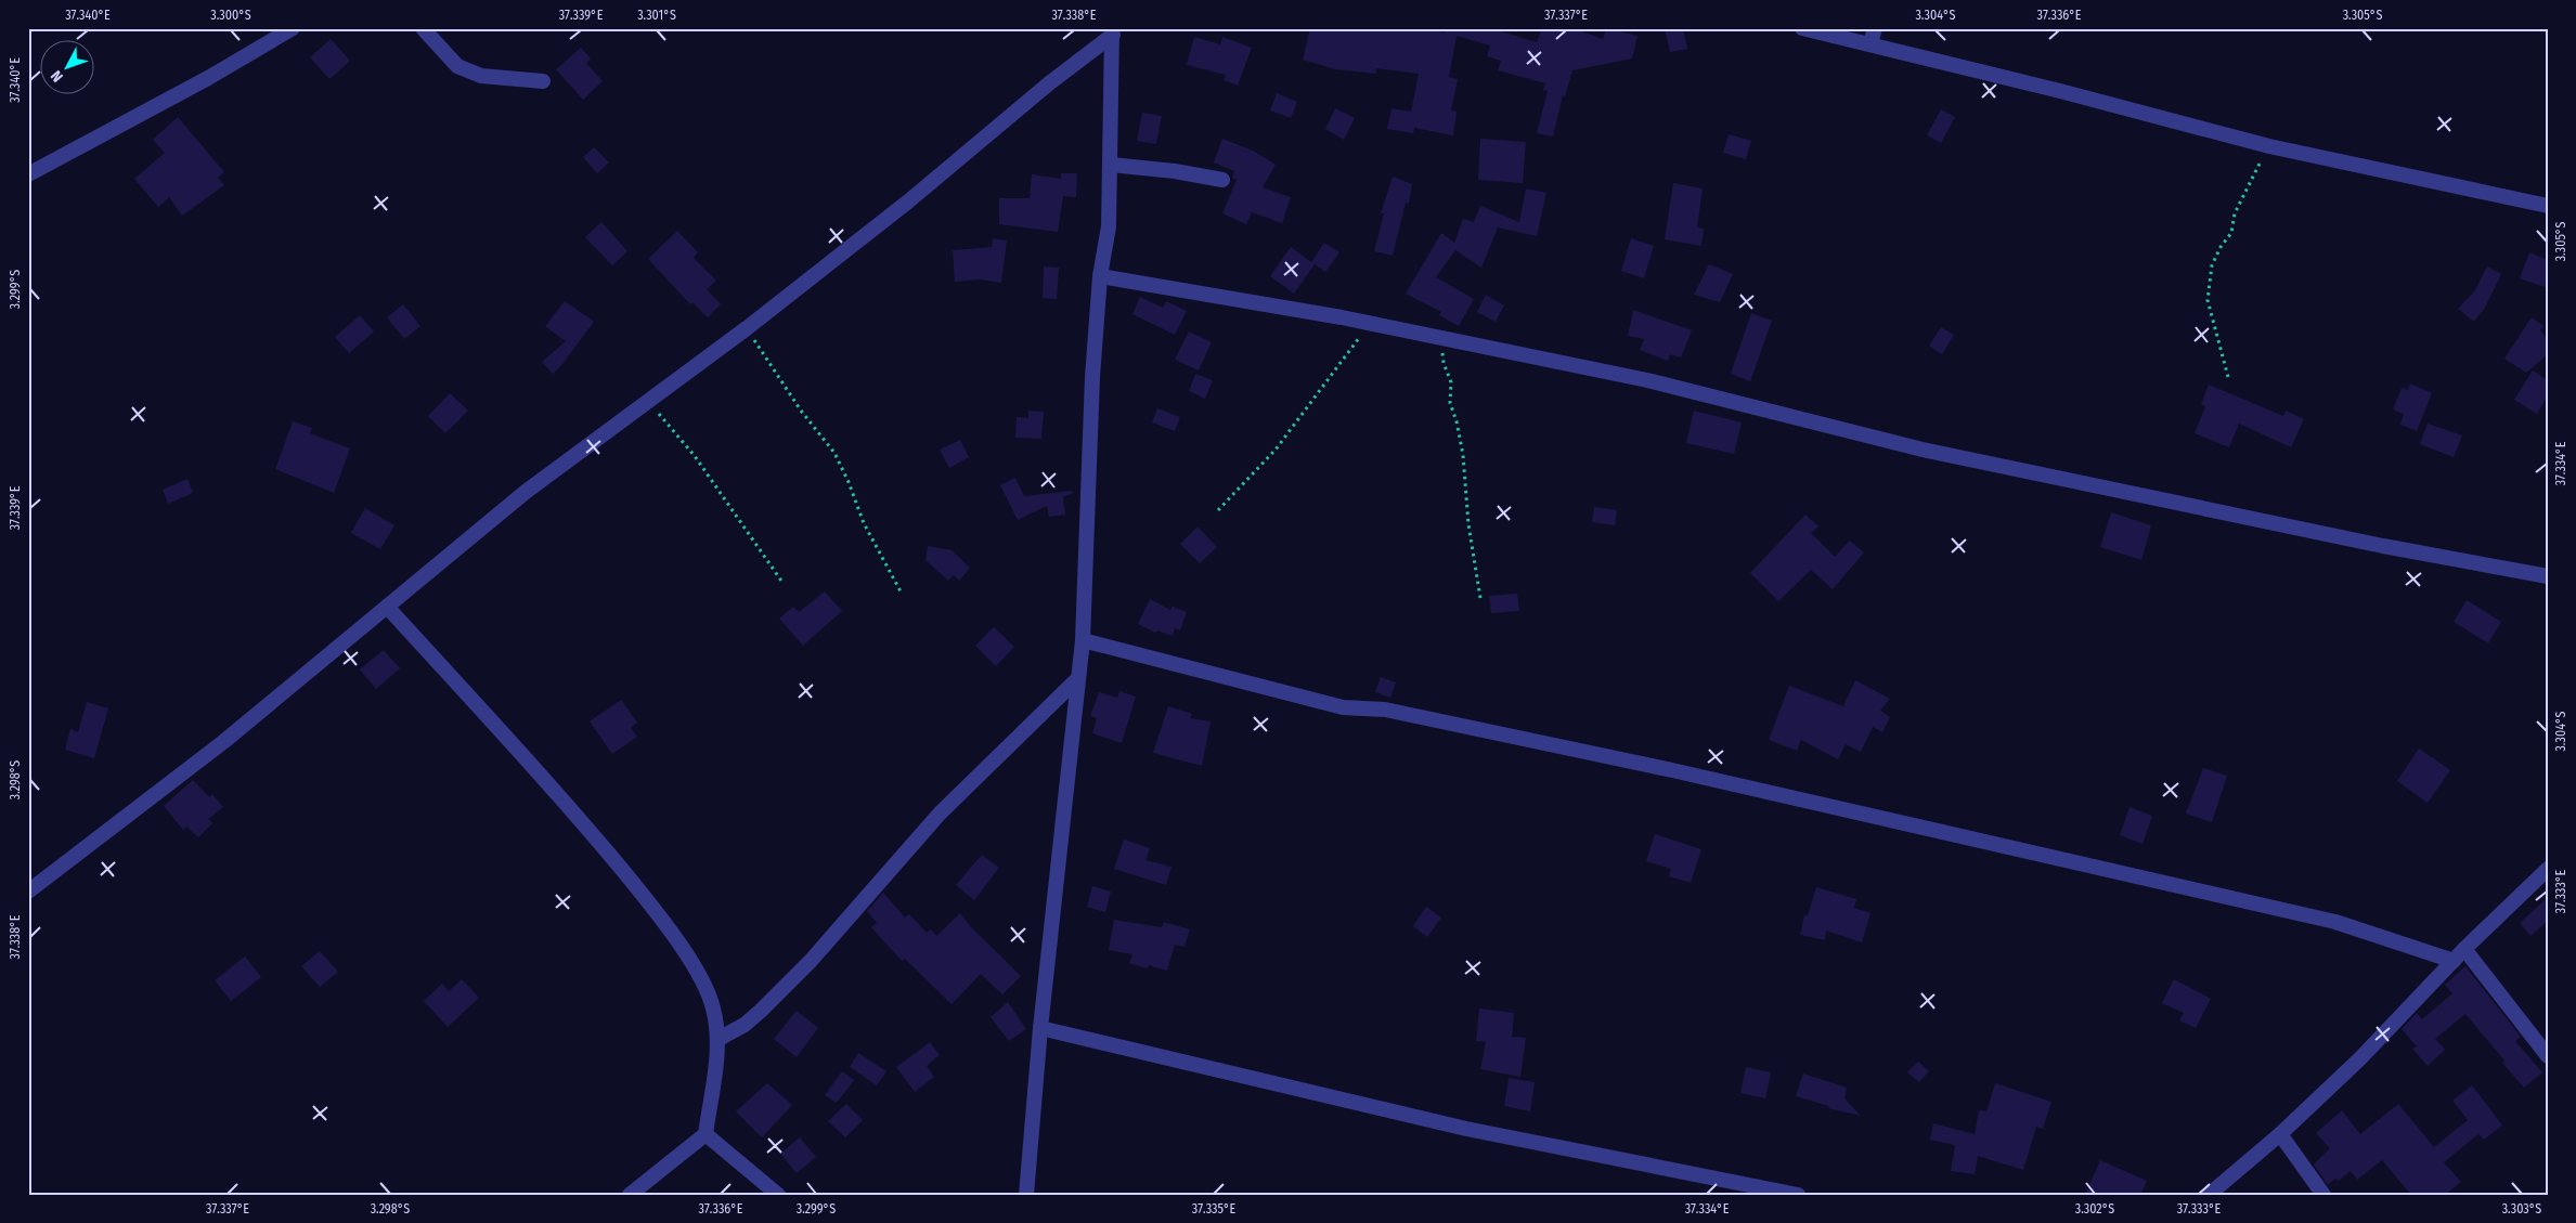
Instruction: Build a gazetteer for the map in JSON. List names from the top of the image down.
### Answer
{
  "north": "bottom left",
  "coordinates": [
    "37.340°E",
    "3.300°S",
    "37.339°E",
    "3.301°S",
    "37.338°E",
    "37.337°E",
    "3.304°S",
    "37.336°E",
    "3.305°S",
    "3.299°S",
    "37.334°E",
    "3.298°S",
    "37.333°E",
    "37.335°E",
    "3.302°S",
    "3.303°S"
  ]
}
